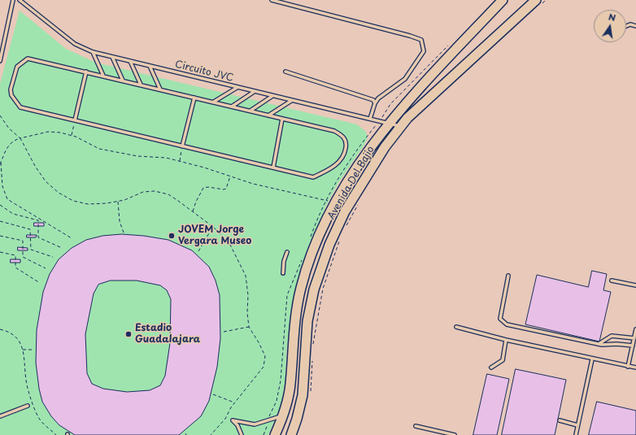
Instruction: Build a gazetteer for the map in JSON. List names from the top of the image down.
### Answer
{
  "streets": {
    "main road": ["Avenida Del Bajio"],
    "lane": ["Circuito JVC"]
  },
  "crossings": [
    ["Circuito JVC", "Avenida Del Bajio"]
  ],
  "places": ["JOVEM Jorge Vergara Museo", "Estadio Guadalajara"],
  "north": "top"
}
